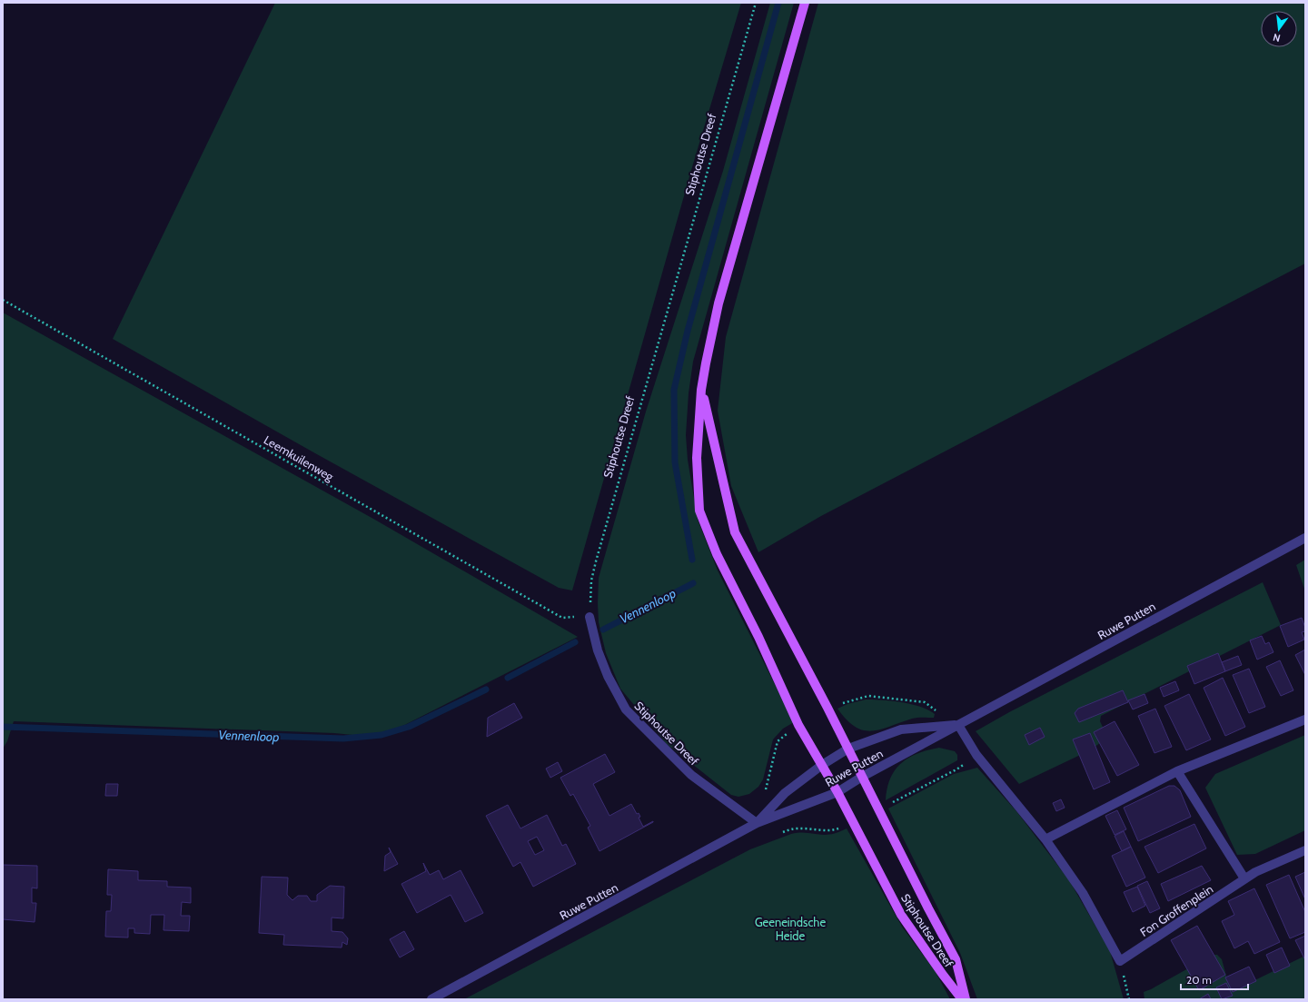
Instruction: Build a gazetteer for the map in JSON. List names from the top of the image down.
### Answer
{
  "streets": {
    "main road": ["Stiphoutse Dreef"],
    "street": ["Ruwe Putten", "Fon Groffenplein"],
    "path": ["Leemkuilenweg"]
  },
  "crossings": [
    ["Stiphoutse Dreef", "Leemkuilenweg"],
    ["Stiphoutse Dreef", "Ruwe Putten"]
  ],
  "water": ["Vennenloop"],
  "parks": ["Geeneindsche Heide"],
  "scale_bar": "20 m",
  "north": "bottom"
}
